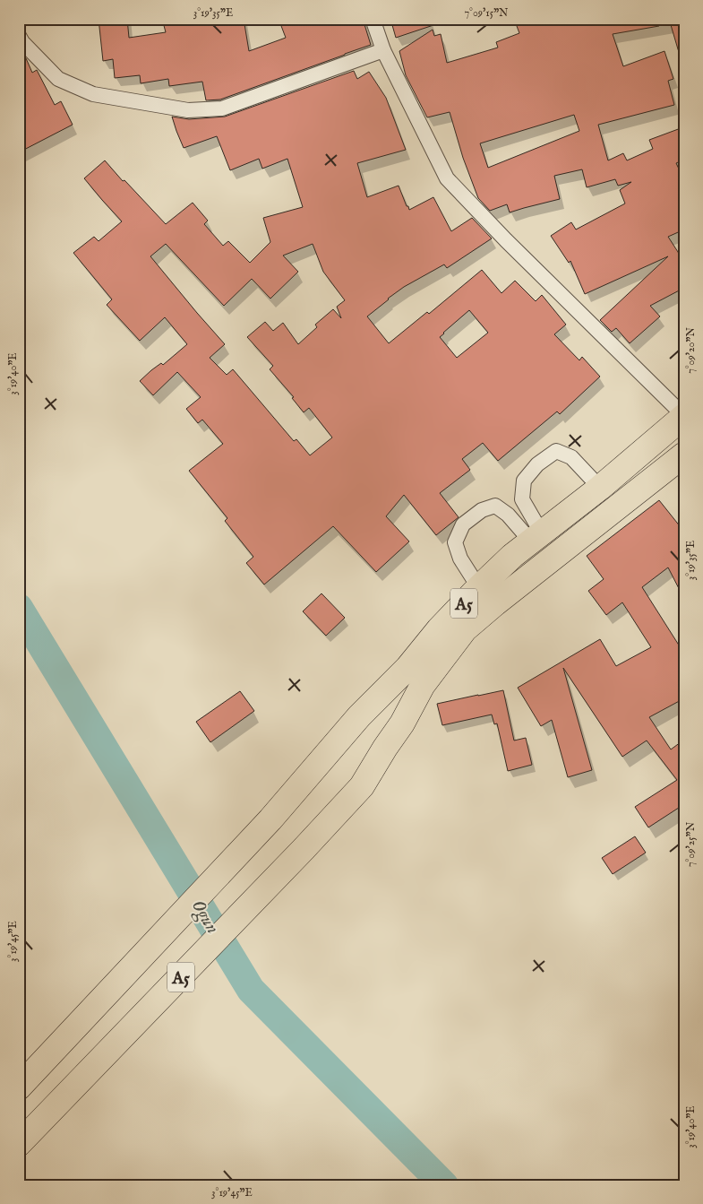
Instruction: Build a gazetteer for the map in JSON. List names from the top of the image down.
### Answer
{
  "streets": {
    "highway": ["A5"]
  },
  "water": ["Ogun"],
  "coordinates": [
    "3°19'35\"E",
    "7°09'15\"N",
    "7°09'20\"N",
    "3°19'40\"E",
    "7°09'25\"N",
    "3°19'45\"E"
  ]
}
